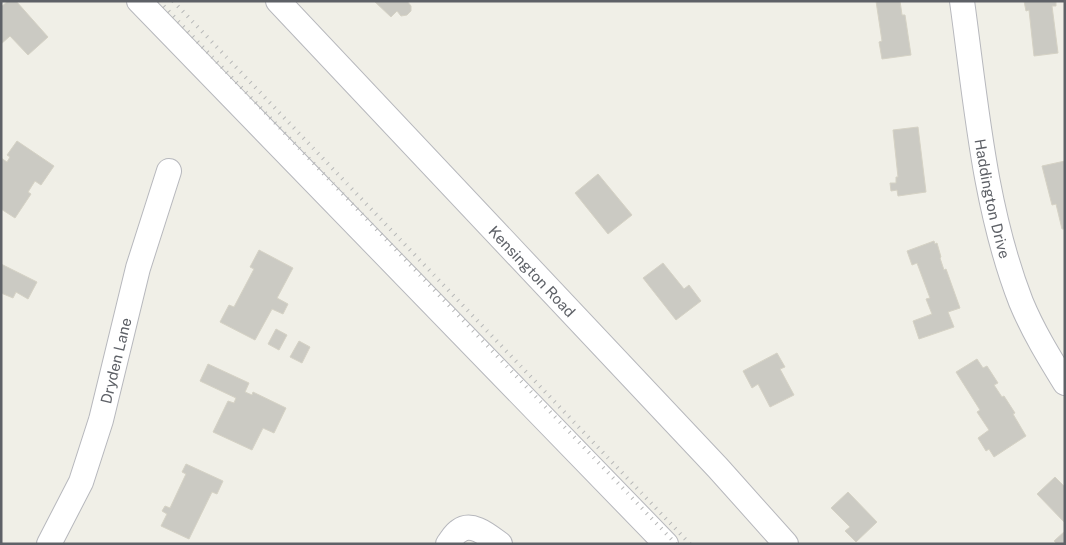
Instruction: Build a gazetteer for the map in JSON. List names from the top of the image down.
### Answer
{
  "streets": {
    "street": ["Haddington Drive", "Kensington Road", "Dryden Lane"]
  }
}
